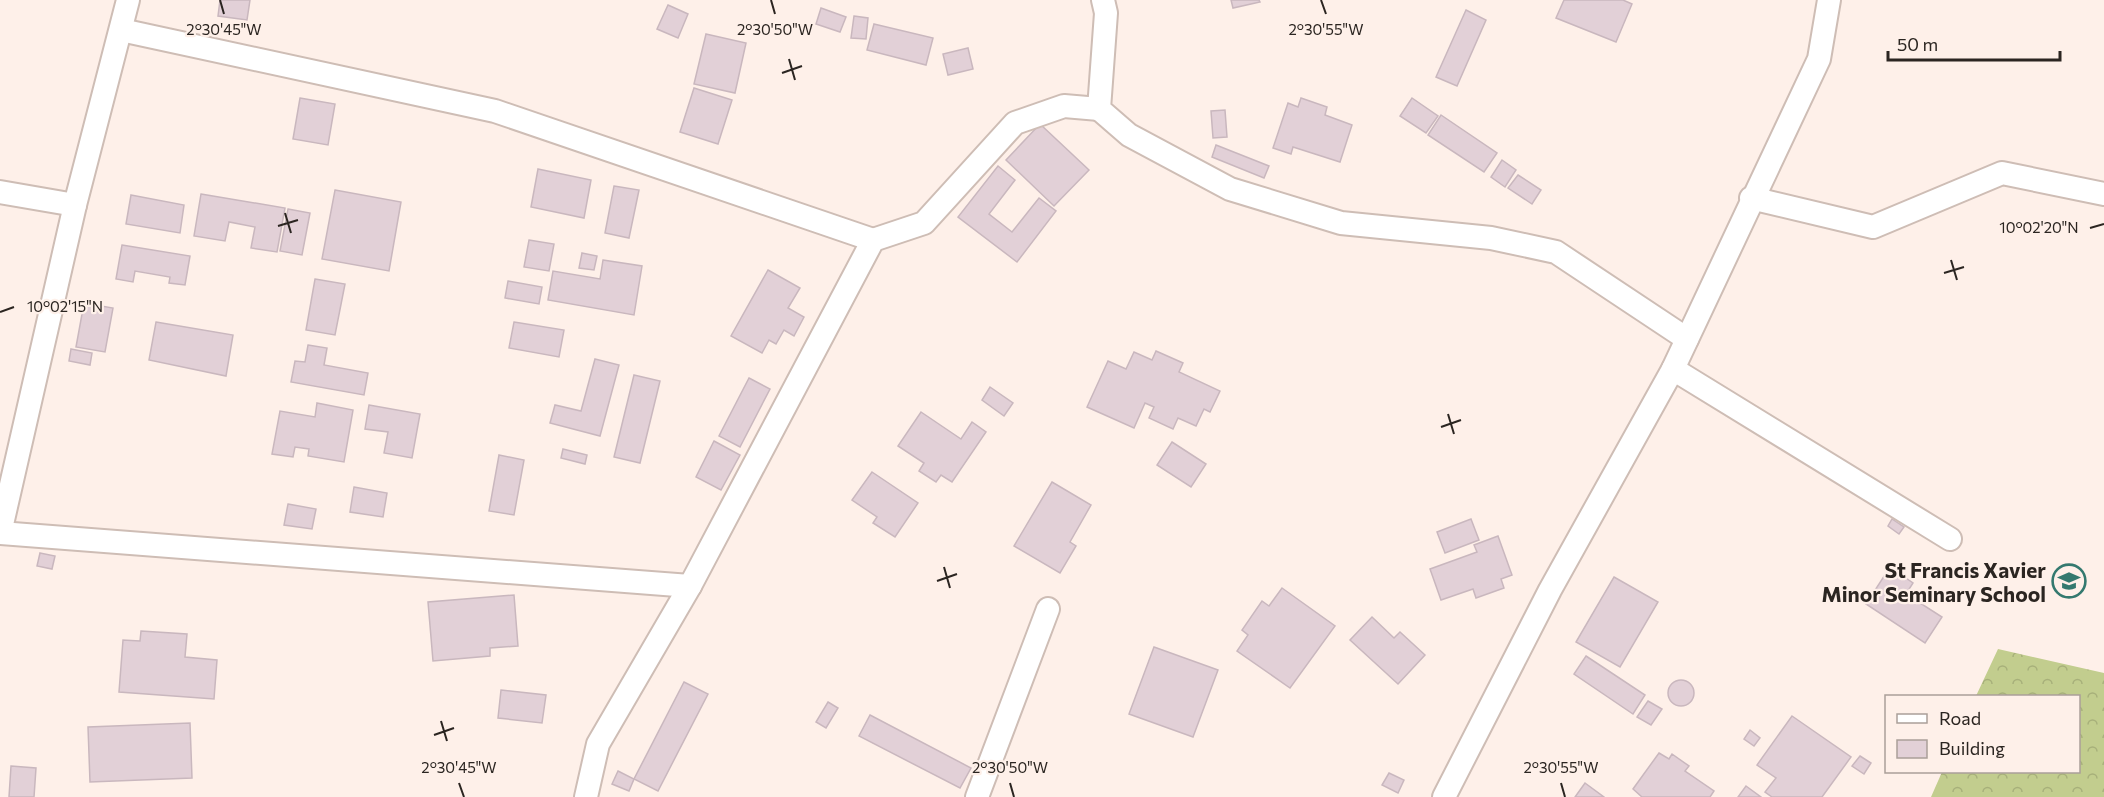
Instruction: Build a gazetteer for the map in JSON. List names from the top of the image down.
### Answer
{
  "places": {
    "school or university": ["St Francis Xavier Minor Seminary School"]
  },
  "legend": ["Road", "Building"],
  "scale_bar": "50 m",
  "coordinates": [
    "2°30'45\"W",
    "2°30'50\"W",
    "2°30'55\"W",
    "10°02'20\"N",
    "10°02'15\"N"
  ]
}
